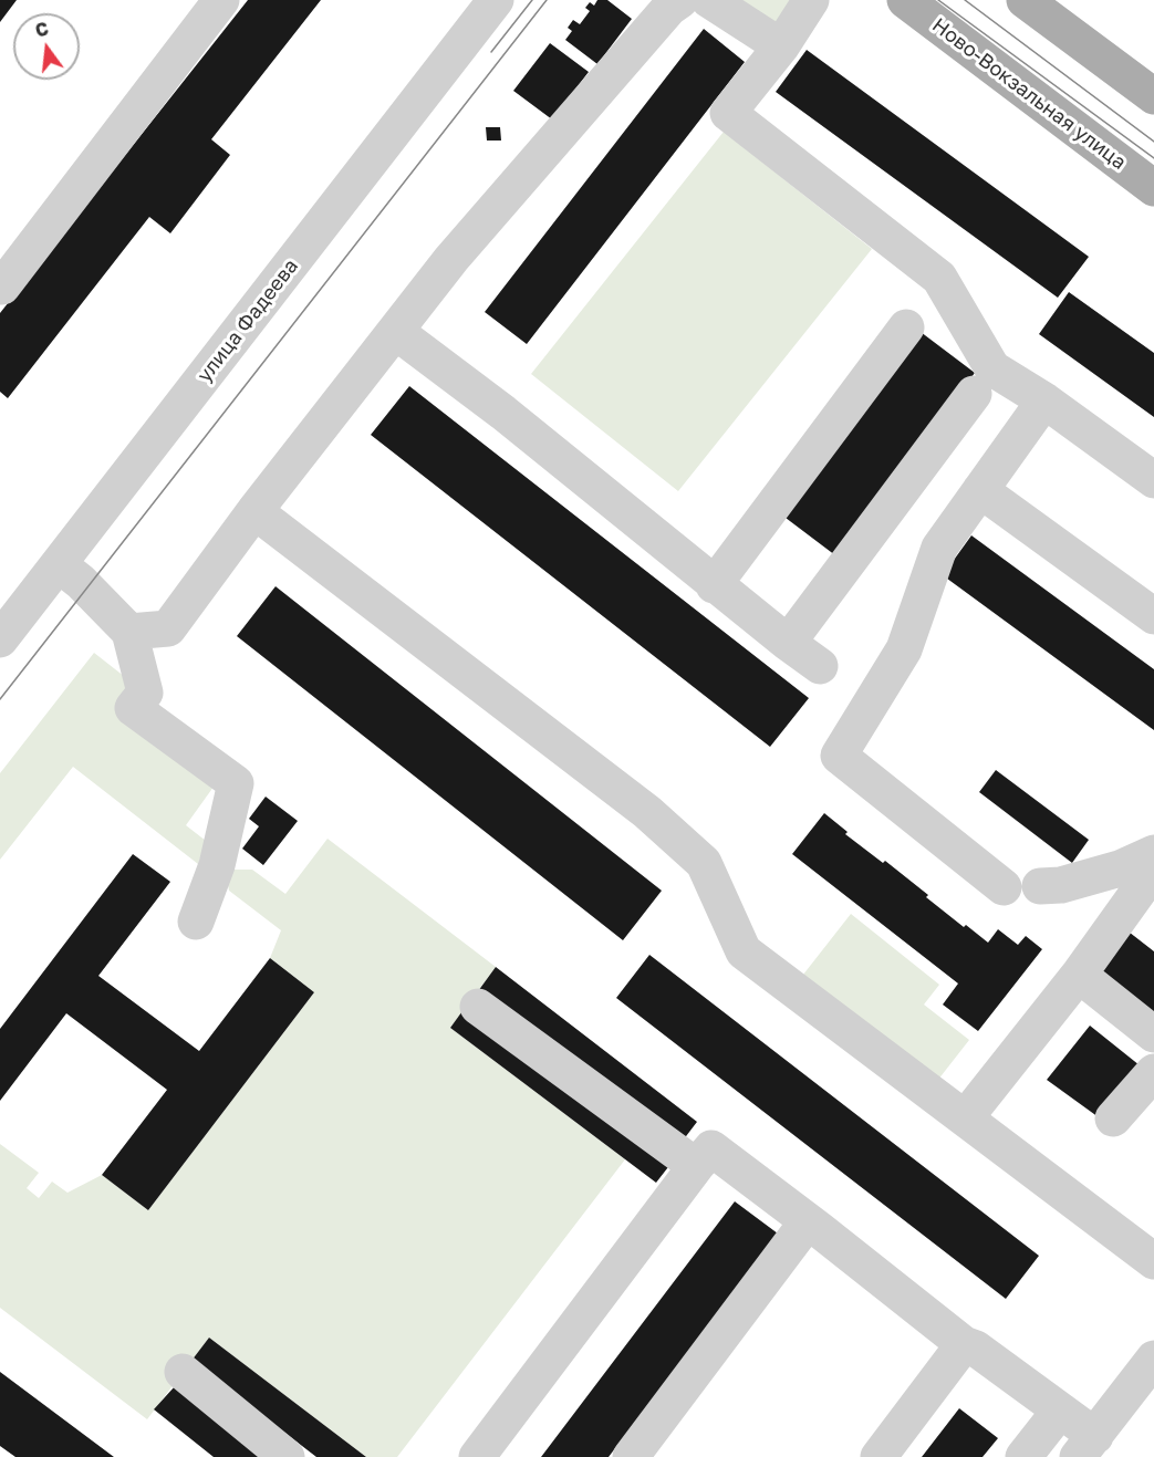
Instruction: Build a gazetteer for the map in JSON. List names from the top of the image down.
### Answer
{
  "streets": {
    "main road": ["Ново-Вокзальная улица"],
    "street": ["улица Фадеева"]
  },
  "north": "top"
}
